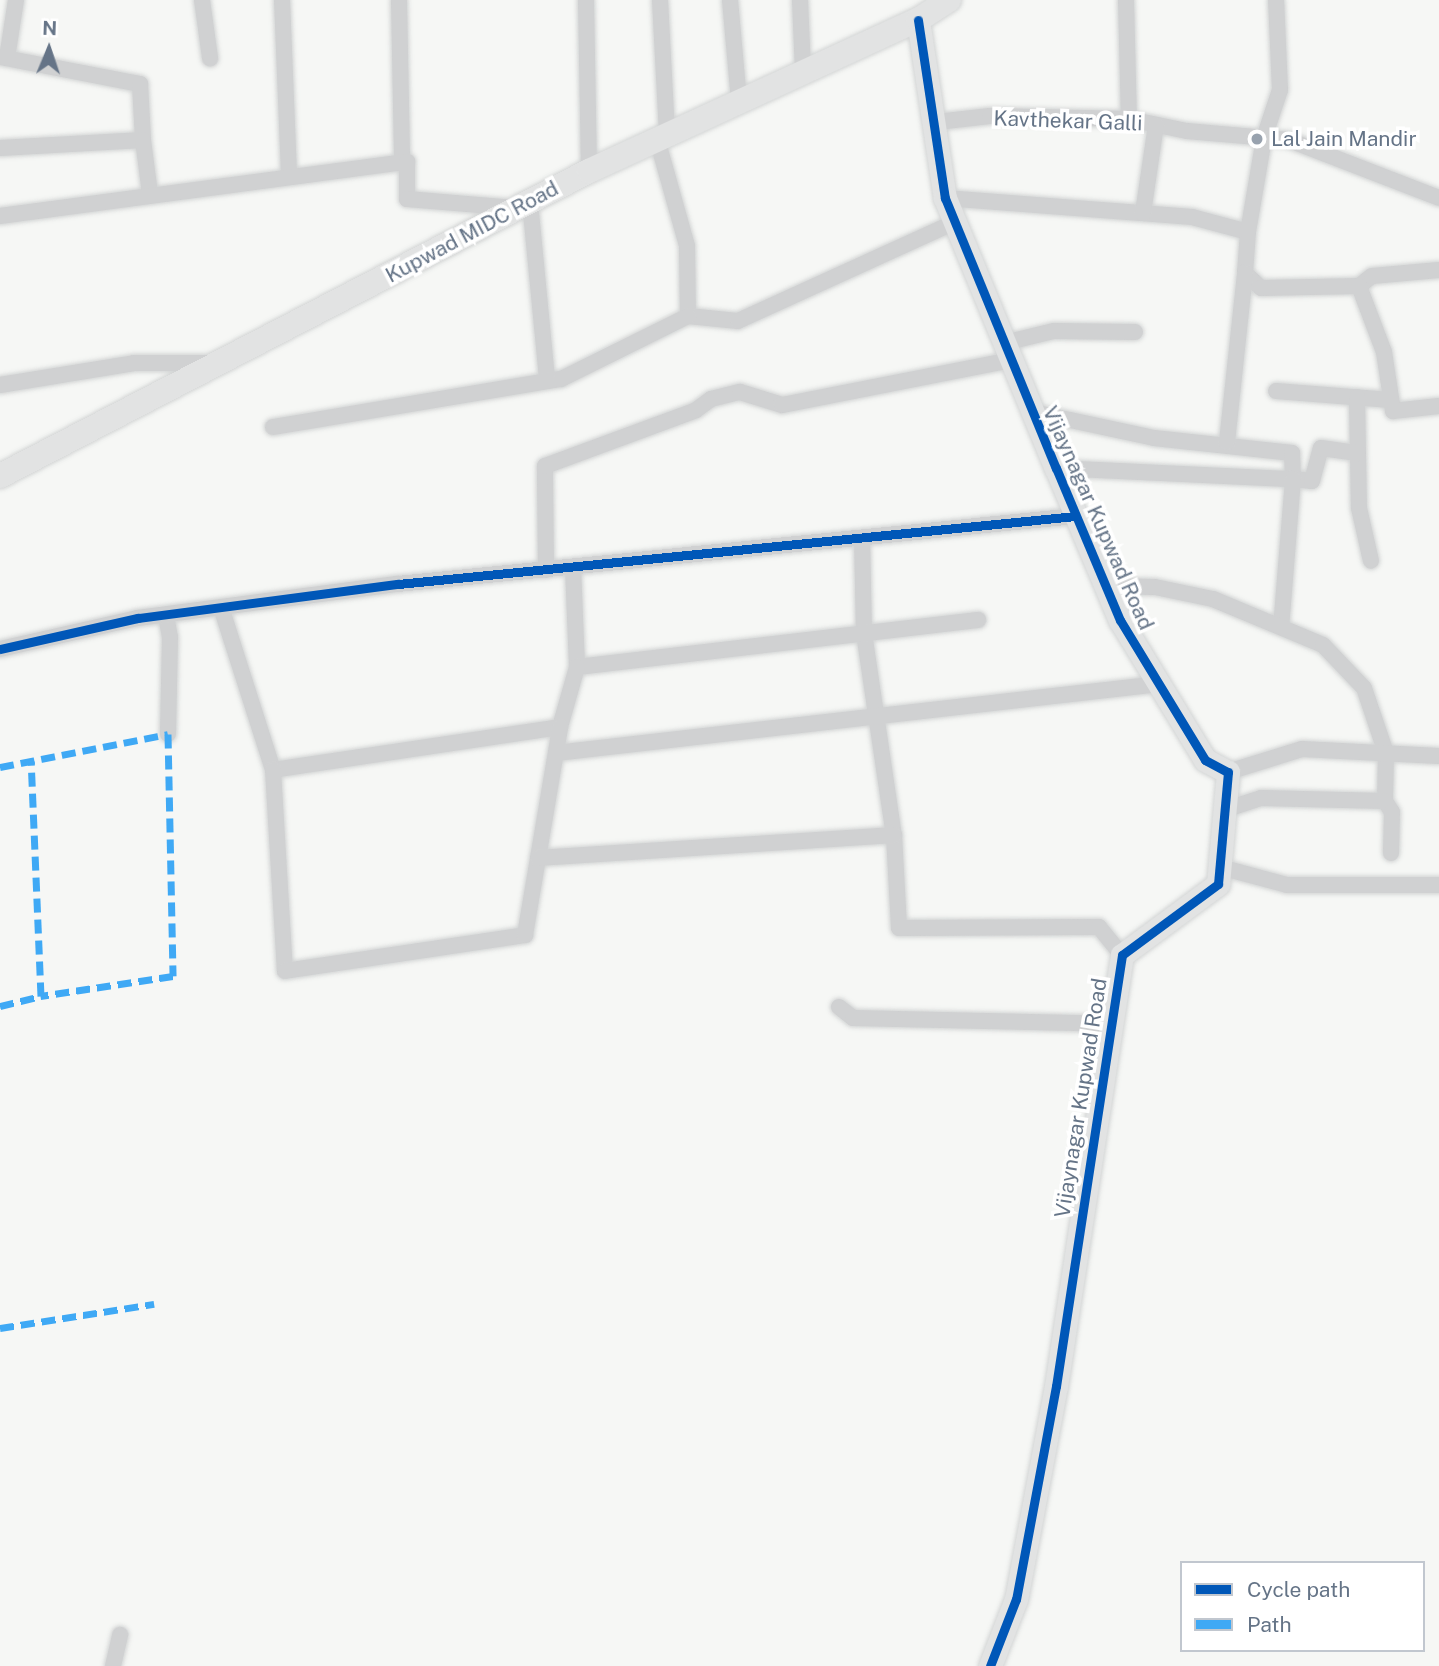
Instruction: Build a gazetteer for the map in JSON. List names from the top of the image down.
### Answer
{
  "streets": {
    "main road": ["Kupwad MIDC Road"],
    "street": ["Kavthekar Galli", "Vijaynagar Kupwad Road"]
  },
  "crossings": [
    ["Kavthekar Galli", "Vijaynagar Kupwad Road"],
    ["Kupwad MIDC Road", "Vijaynagar Kupwad Road"]
  ],
  "places": ["Lal Jain Mandir"],
  "legend": ["Cycle path", "Path"],
  "north": "top"
}
